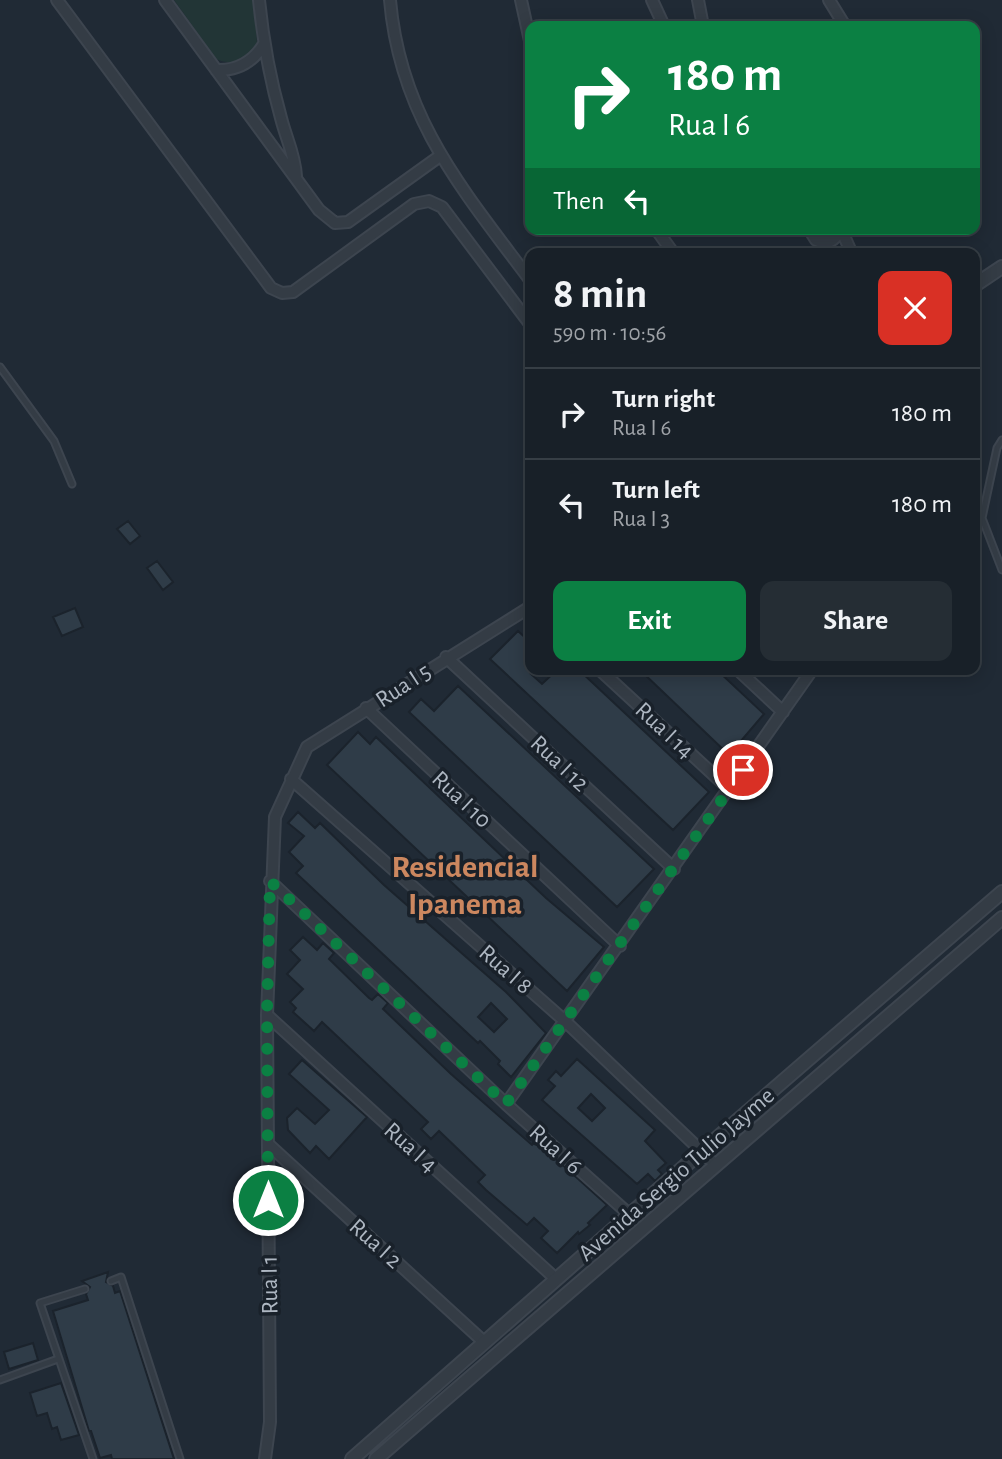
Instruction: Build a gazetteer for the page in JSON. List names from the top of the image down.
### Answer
{
  "streets": {
    "street": [
      "Rua I 5",
      "Rua I 14",
      "Rua I 12",
      "Rua I 10",
      "Rua I 8",
      "Rua I 4",
      "Rua I 6",
      "Avenida Sergio Tulio Jayme",
      "Rua I 2",
      "Rua I 1"
    ]
  },
  "crossings": [
    ["Rua I 5", "Rua I 12"],
    ["Rua I 5", "Rua I 10"],
    ["Rua I 5", "Rua I 8"],
    ["Rua I 5", "Rua I 1"],
    ["Rua I 8", "Avenida Sergio Tulio Jayme"],
    ["Rua I 8", "Rua I 1"],
    ["Rua I 4", "Avenida Sergio Tulio Jayme"],
    ["Rua I 4", "Rua I 1"],
    ["Rua I 6", "Avenida Sergio Tulio Jayme"],
    ["Rua I 6", "Rua I 1"],
    ["Avenida Sergio Tulio Jayme", "Rua I 2"],
    ["Rua I 2", "Rua I 1"]
  ],
  "districts": ["Residencial Ipanema"],
  "page": {
    "turn": ["180 m", "Rua I 6"],
    "then": "Then",
    "heading": ["8 min", "590 m · 10:56"],
    "list": [
      {
        "name": "Turn right",
        "note": "Rua I 6",
        "value": "180 m"
      },
      {
        "name": "Turn left",
        "note": "Rua I 3",
        "value": "180 m"
      }
    ],
    "buttons": ["Exit", "Share"]
  }
}
